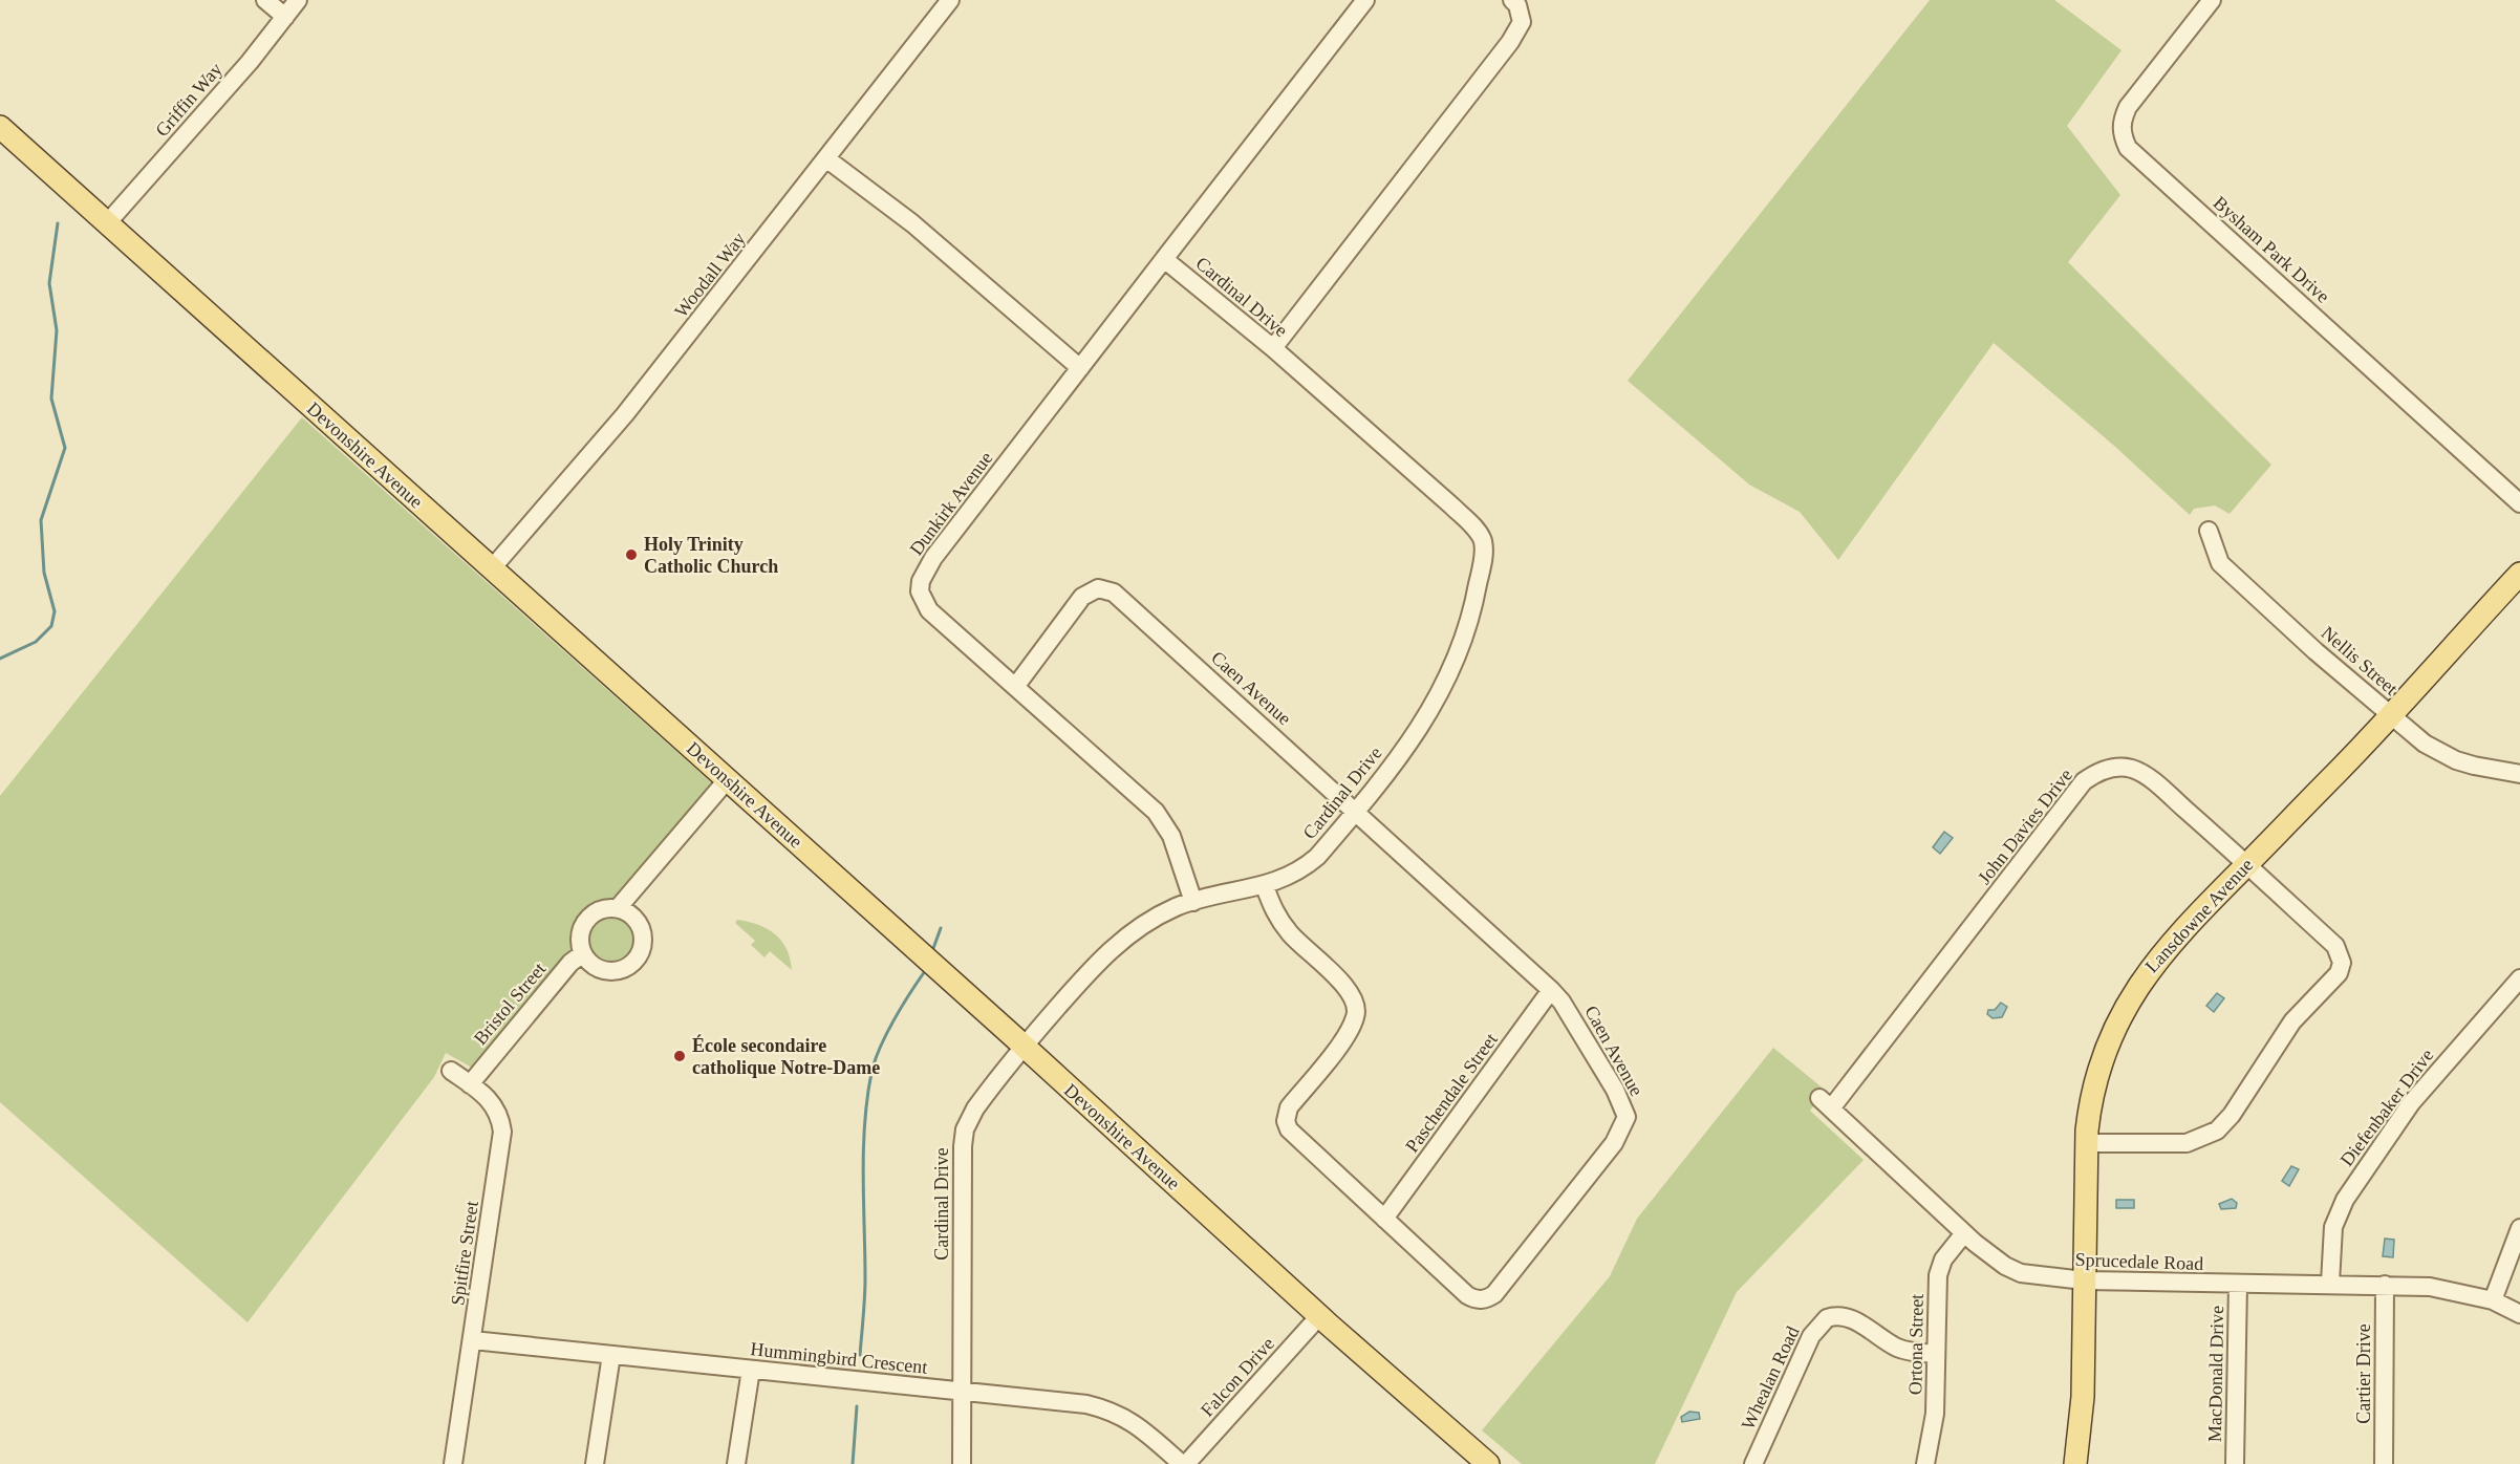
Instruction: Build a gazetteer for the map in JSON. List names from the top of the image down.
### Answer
{
  "streets": {
    "main road": ["Devonshire Avenue", "Lansdowne Avenue"],
    "street": [
      "Griffin Way",
      "Bysham Park Drive",
      "Woodall Way",
      "Cardinal Drive",
      "Dunkirk Avenue",
      "Nellis Street",
      "Caen Avenue",
      "John Davies Drive",
      "Bristol Street",
      "Paschendale Street",
      "Diefenbaker Drive",
      "Spitfire Street",
      "Sprucedale Road",
      "Ortona Street",
      "Hummingbird Crescent",
      "MacDonald Drive",
      "Cartier Drive",
      "Falcon Drive",
      "Whealan Road"
    ]
  },
  "crossings": [
    ["Griffin Way", "Devonshire Avenue"],
    ["Woodall Way", "Devonshire Avenue"],
    ["Cardinal Drive", "Devonshire Avenue"],
    ["Cardinal Drive", "Dunkirk Avenue"],
    ["Cardinal Drive", "Caen Avenue"],
    ["Cardinal Drive", "Hummingbird Crescent"],
    ["Devonshire Avenue", "Falcon Drive"],
    ["Dunkirk Avenue", "Caen Avenue"],
    ["Nellis Street", "Lansdowne Avenue"],
    ["Caen Avenue", "Paschendale Street"],
    ["John Davies Drive", "Lansdowne Avenue"],
    ["John Davies Drive", "Sprucedale Road"],
    ["Lansdowne Avenue", "Sprucedale Road"],
    ["Bristol Street", "Spitfire Street"],
    ["Diefenbaker Drive", "Sprucedale Road"],
    ["Spitfire Street", "Hummingbird Crescent"],
    ["Sprucedale Road", "Ortona Street"],
    ["Sprucedale Road", "MacDonald Drive"],
    ["Sprucedale Road", "Cartier Drive"],
    ["Ortona Street", "Whealan Road"]
  ],
  "places": ["Holy Trinity Catholic Church", "École secondaire catholique Notre-Dame"]
}
